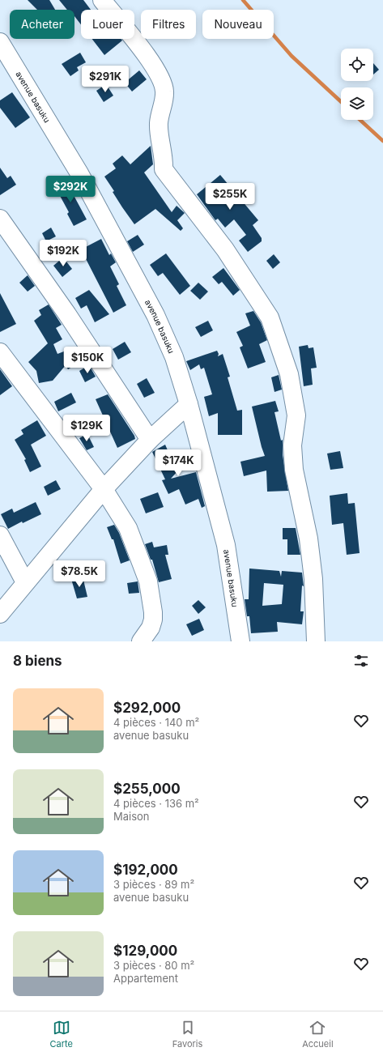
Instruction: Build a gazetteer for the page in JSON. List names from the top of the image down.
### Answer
{
  "streets": {
    "street": ["avenue basuku"]
  },
  "page": {
    "chip": [
      "Acheter",
      "Louer",
      "Filtres",
      "Nouveau"
    ],
    "price": [
      "$291K",
      "$292K",
      "$255K",
      "$192K",
      "$150K",
      "$129K",
      "$174K",
      "$78.5K"
    ],
    "heading": "8 biens",
    "list": [
      {
        "name": "$292,000",
        "note": "4 pièces · 140 m² · avenue basuku"
      },
      {
        "name": "$255,000",
        "note": "4 pièces · 136 m² · Maison"
      },
      {
        "name": "$192,000",
        "note": "3 pièces · 89 m² · avenue basuku"
      },
      {
        "name": "$129,000",
        "note": "3 pièces · 80 m² · Appartement"
      }
    ],
    "tabs": ["Carte", "Favoris", "Accueil"]
  }
}
